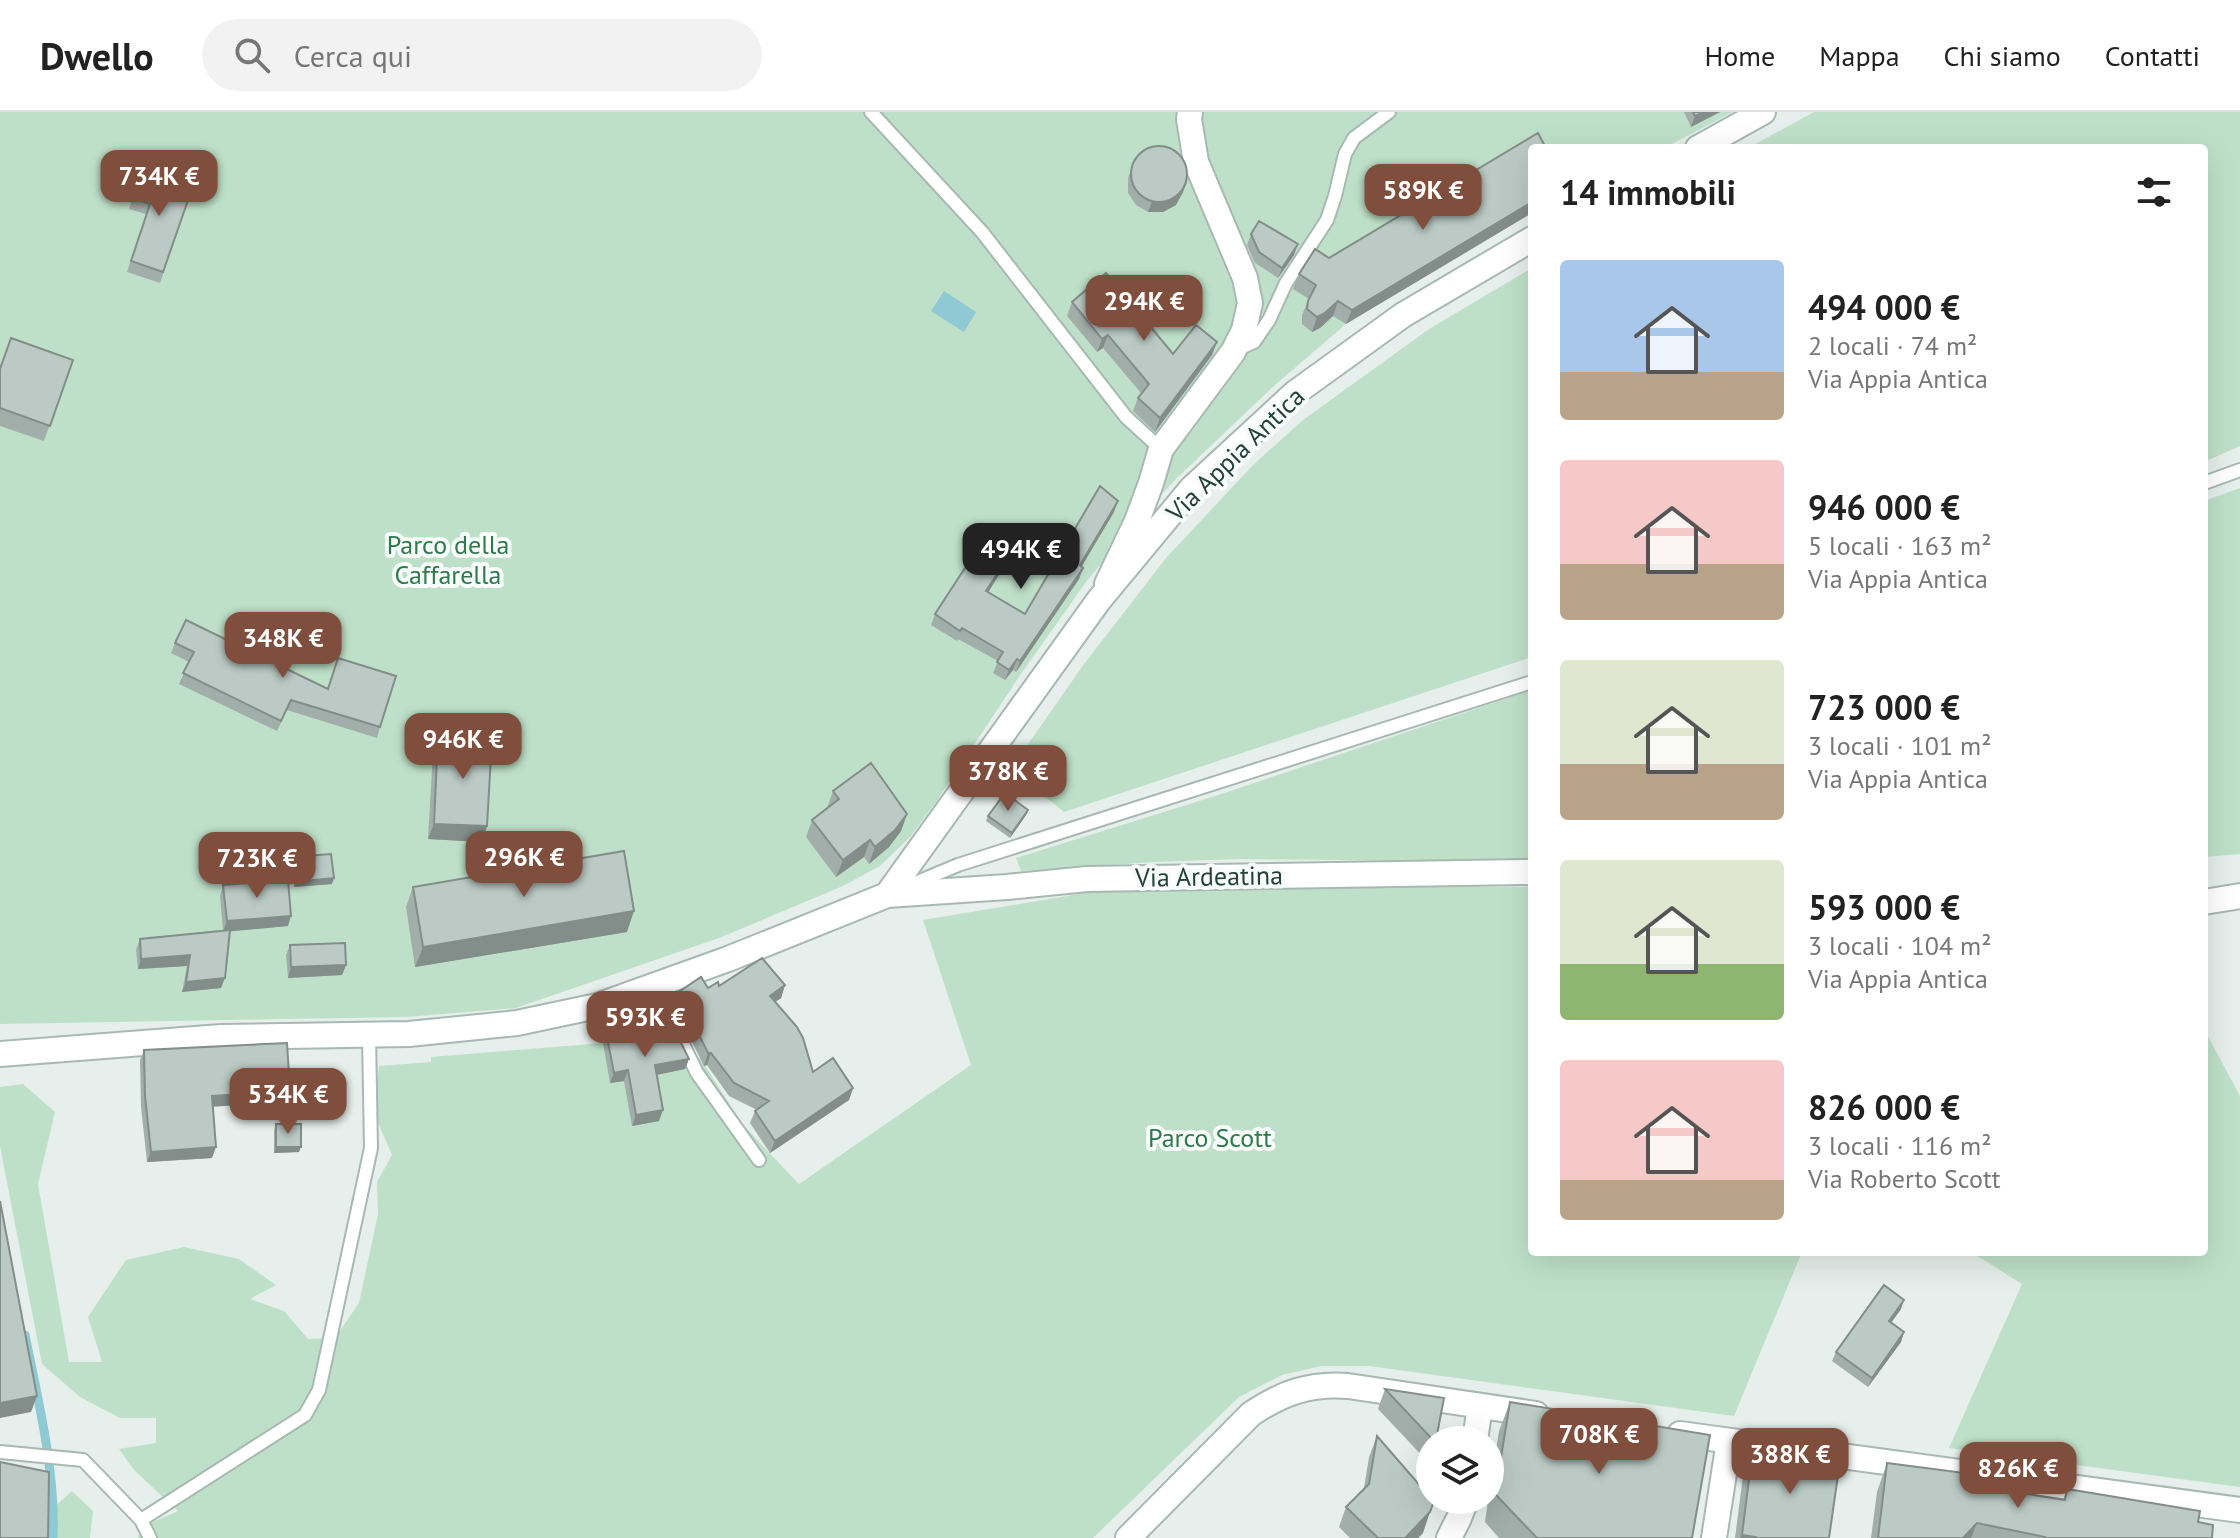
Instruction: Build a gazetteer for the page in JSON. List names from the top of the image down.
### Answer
{
  "streets": {
    "street": ["Via Appia Antica", "Via Ardeatina"]
  },
  "crossings": [
    ["Via Appia Antica", "Via Ardeatina"]
  ],
  "parks": ["Parco della Caffarella", "Parco Scott"],
  "page": {
    "header": "Dwello",
    "search": "Cerca qui",
    "nav": [
      "Home",
      "Mappa",
      "Chi siamo",
      "Contatti"
    ],
    "heading": "14 immobili",
    "price": [
      "734K €",
      "589K €",
      "294K €",
      "494K €",
      "348K €",
      "946K €",
      "378K €",
      "296K €",
      "723K €",
      "593K €",
      "534K €",
      "708K €",
      "388K €",
      "826K €"
    ],
    "list": [
      {
        "name": "494 000 €",
        "note": "2 locali · 74 m² · Via Appia Antica"
      },
      {
        "name": "946 000 €",
        "note": "5 locali · 163 m² · Via Appia Antica"
      },
      {
        "name": "723 000 €",
        "note": "3 locali · 101 m² · Via Appia Antica"
      },
      {
        "name": "593 000 €",
        "note": "3 locali · 104 m² · Via Appia Antica"
      },
      {
        "name": "826 000 €",
        "note": "3 locali · 116 m² · Via Roberto Scott"
      }
    ]
  }
}
